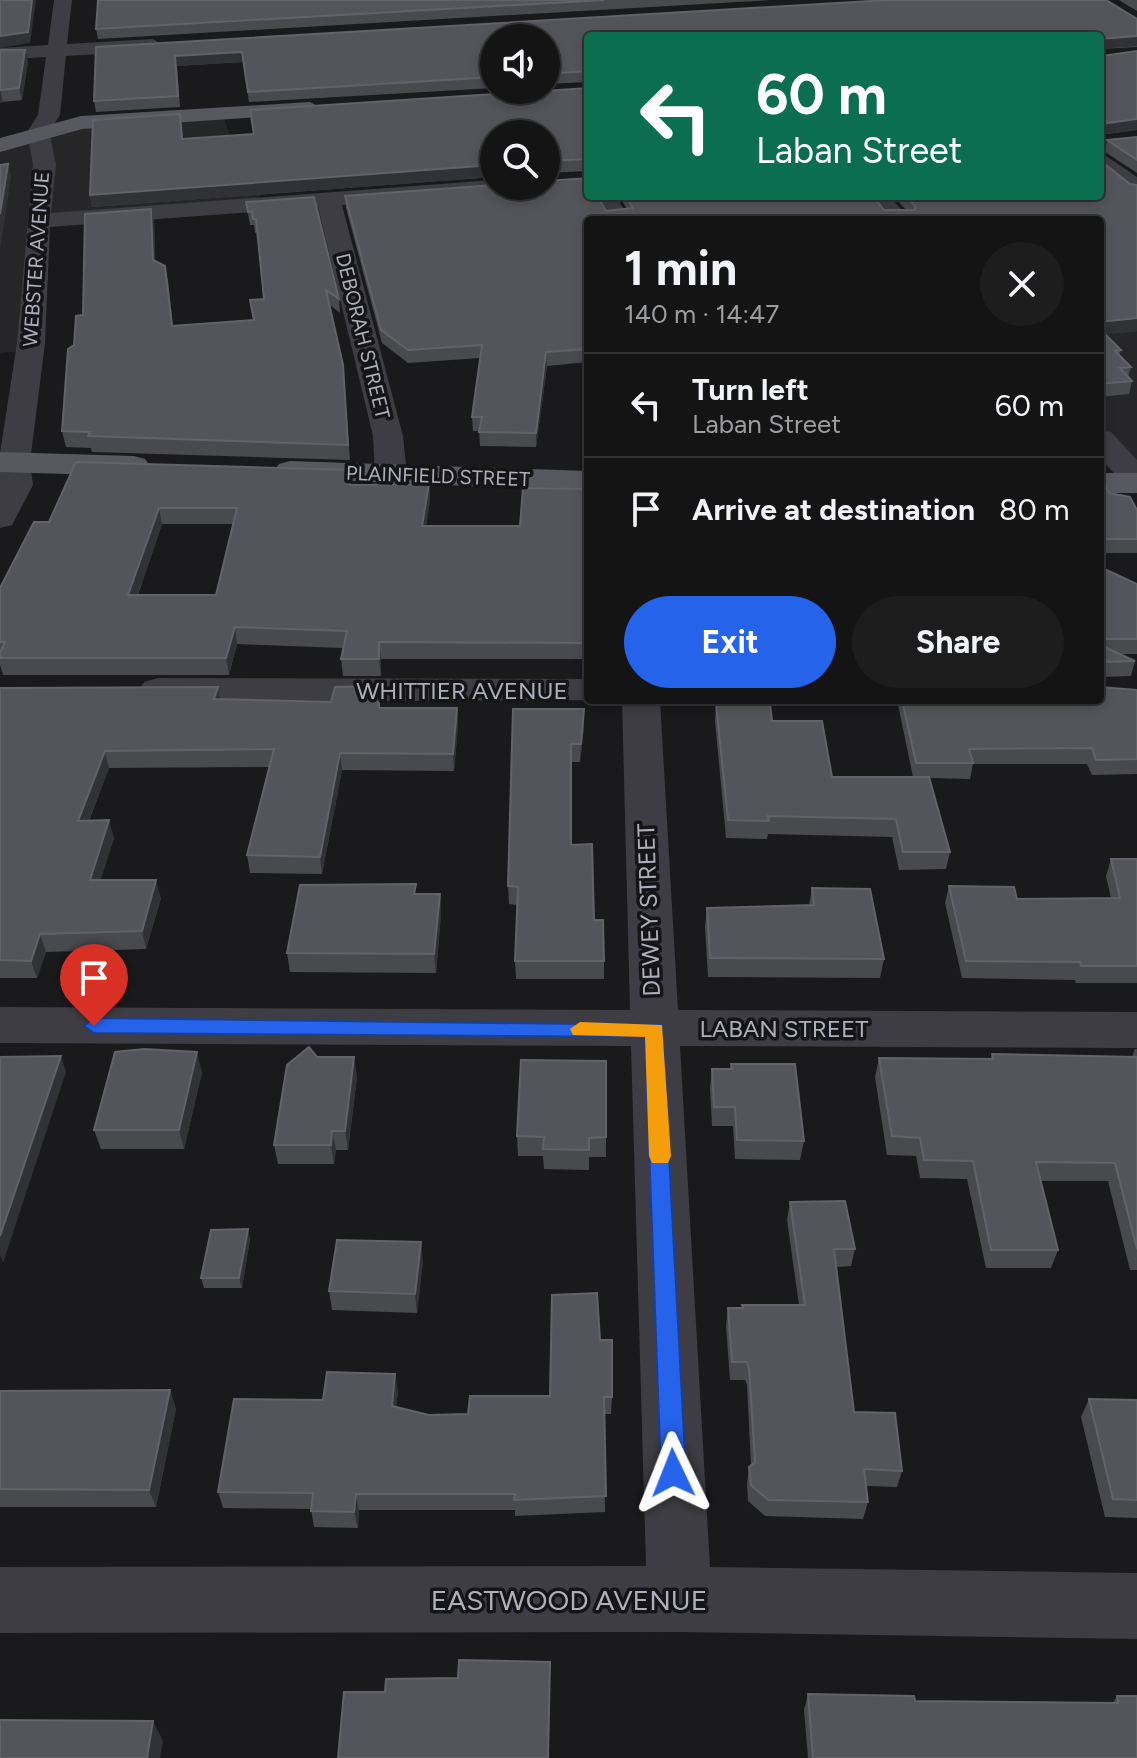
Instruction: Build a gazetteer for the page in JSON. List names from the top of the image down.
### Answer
{
  "streets": {
    "main road": ["PLAINFIELD STREET"],
    "street": [
      "WEBSTER AVENUE",
      "DEBORAH STREET",
      "WHITTIER AVENUE",
      "DEWEY STREET",
      "LABAN STREET",
      "EASTWOOD AVENUE"
    ]
  },
  "crossings": [
    ["DEBORAH STREET", "PLAINFIELD STREET"],
    ["DEWEY STREET", "LABAN STREET"],
    ["DEWEY STREET", "EASTWOOD AVENUE"]
  ],
  "page": {
    "turn": ["60 m", "Laban Street"],
    "heading": ["1 min", "140 m · 14:47"],
    "list": [
      {
        "name": "Turn left",
        "note": "Laban Street",
        "value": "60 m"
      },
      {
        "name": "Arrive at destination",
        "value": "80 m"
      }
    ],
    "buttons": ["Exit", "Share"]
  }
}
